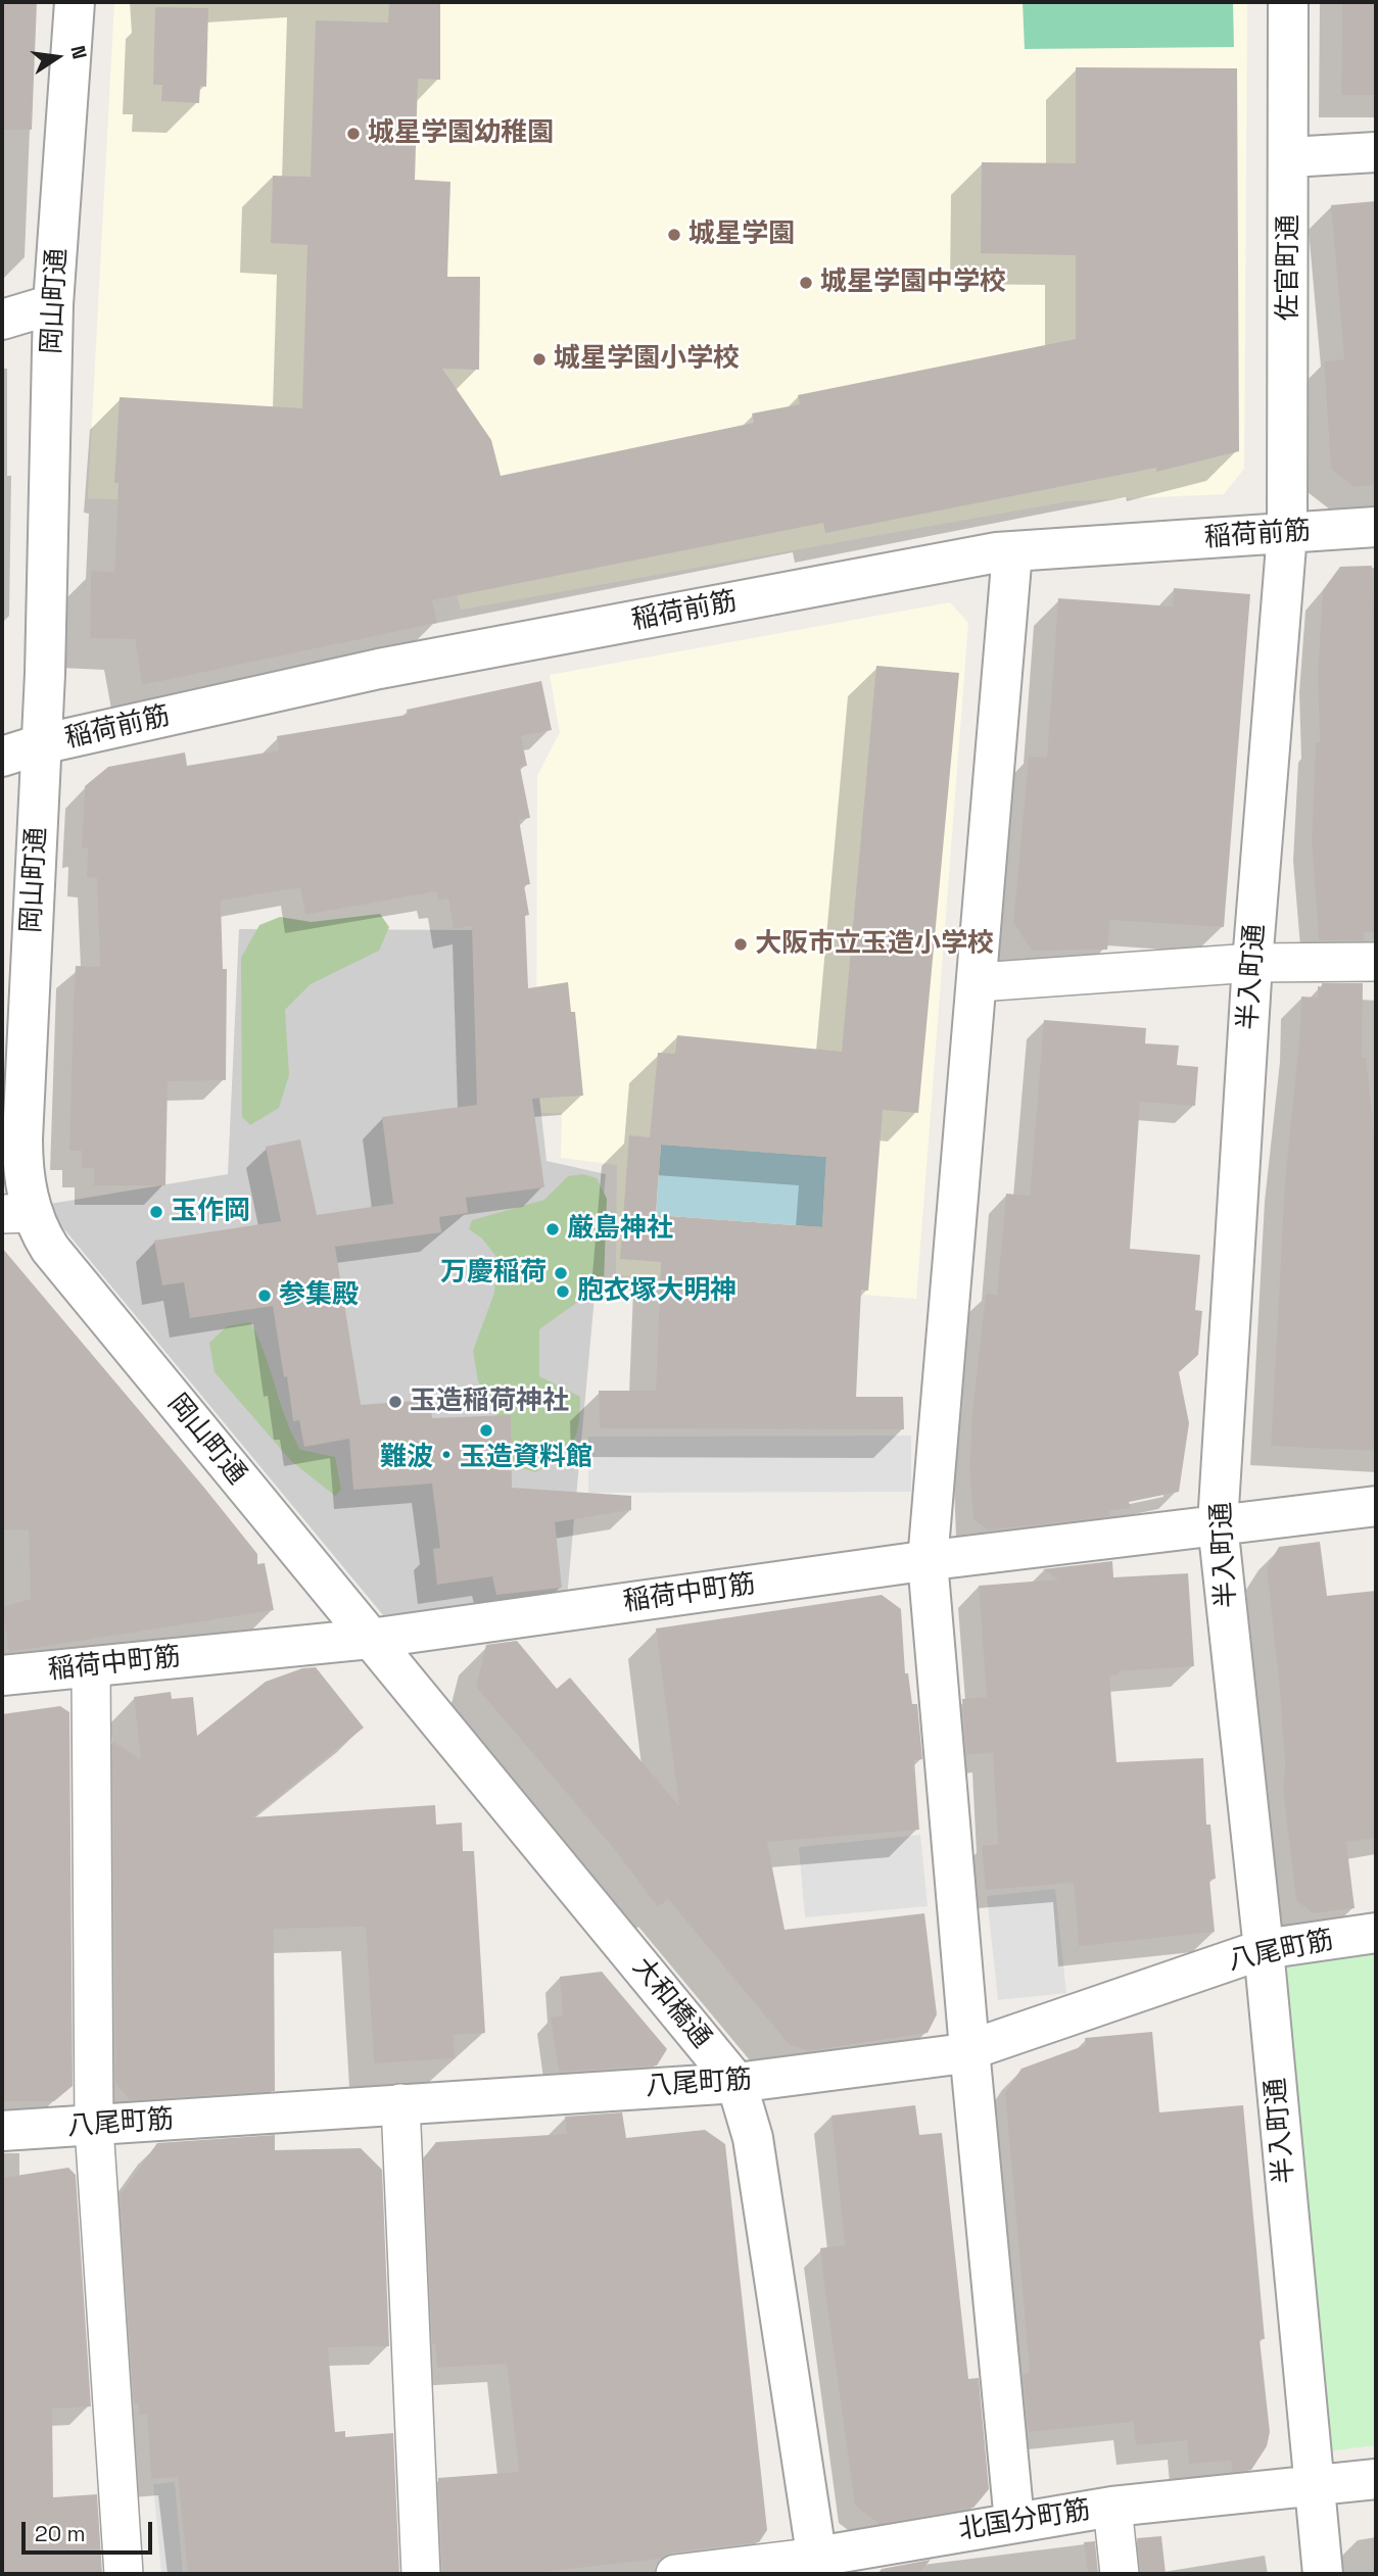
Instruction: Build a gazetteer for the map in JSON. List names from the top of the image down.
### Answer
{
  "streets": {
    "street": [
      "佐官町通",
      "岡山町通",
      "稲荷前筋",
      "半入町通",
      "稲荷中町筋",
      "八尾町筋",
      "大和橋通",
      "北国分町筋"
    ]
  },
  "crossings": [
    ["佐官町通", "稲荷前筋"],
    ["佐官町通", "半入町通"],
    ["岡山町通", "稲荷前筋"],
    ["岡山町通", "稲荷中町筋"],
    ["岡山町通", "大和橋通"],
    ["稲荷前筋", "半入町通"],
    ["半入町通", "稲荷中町筋"],
    ["半入町通", "八尾町筋"],
    ["半入町通", "北国分町筋"],
    ["稲荷中町筋", "大和橋通"],
    ["八尾町筋", "大和橋通"],
    ["大和橋通", "北国分町筋"]
  ],
  "places": [
    "城星学園幼稚園",
    "城星学園",
    "城星学園中学校",
    "城星学園小学校",
    "大阪市立玉造小学校",
    "玉作岡",
    "厳島神社",
    "万慶稲荷",
    "胞衣塚大明神",
    "参集殿",
    "玉造稲荷神社",
    "難波・玉造資料館"
  ],
  "scale_bar": "20 m",
  "north": "right"
}
